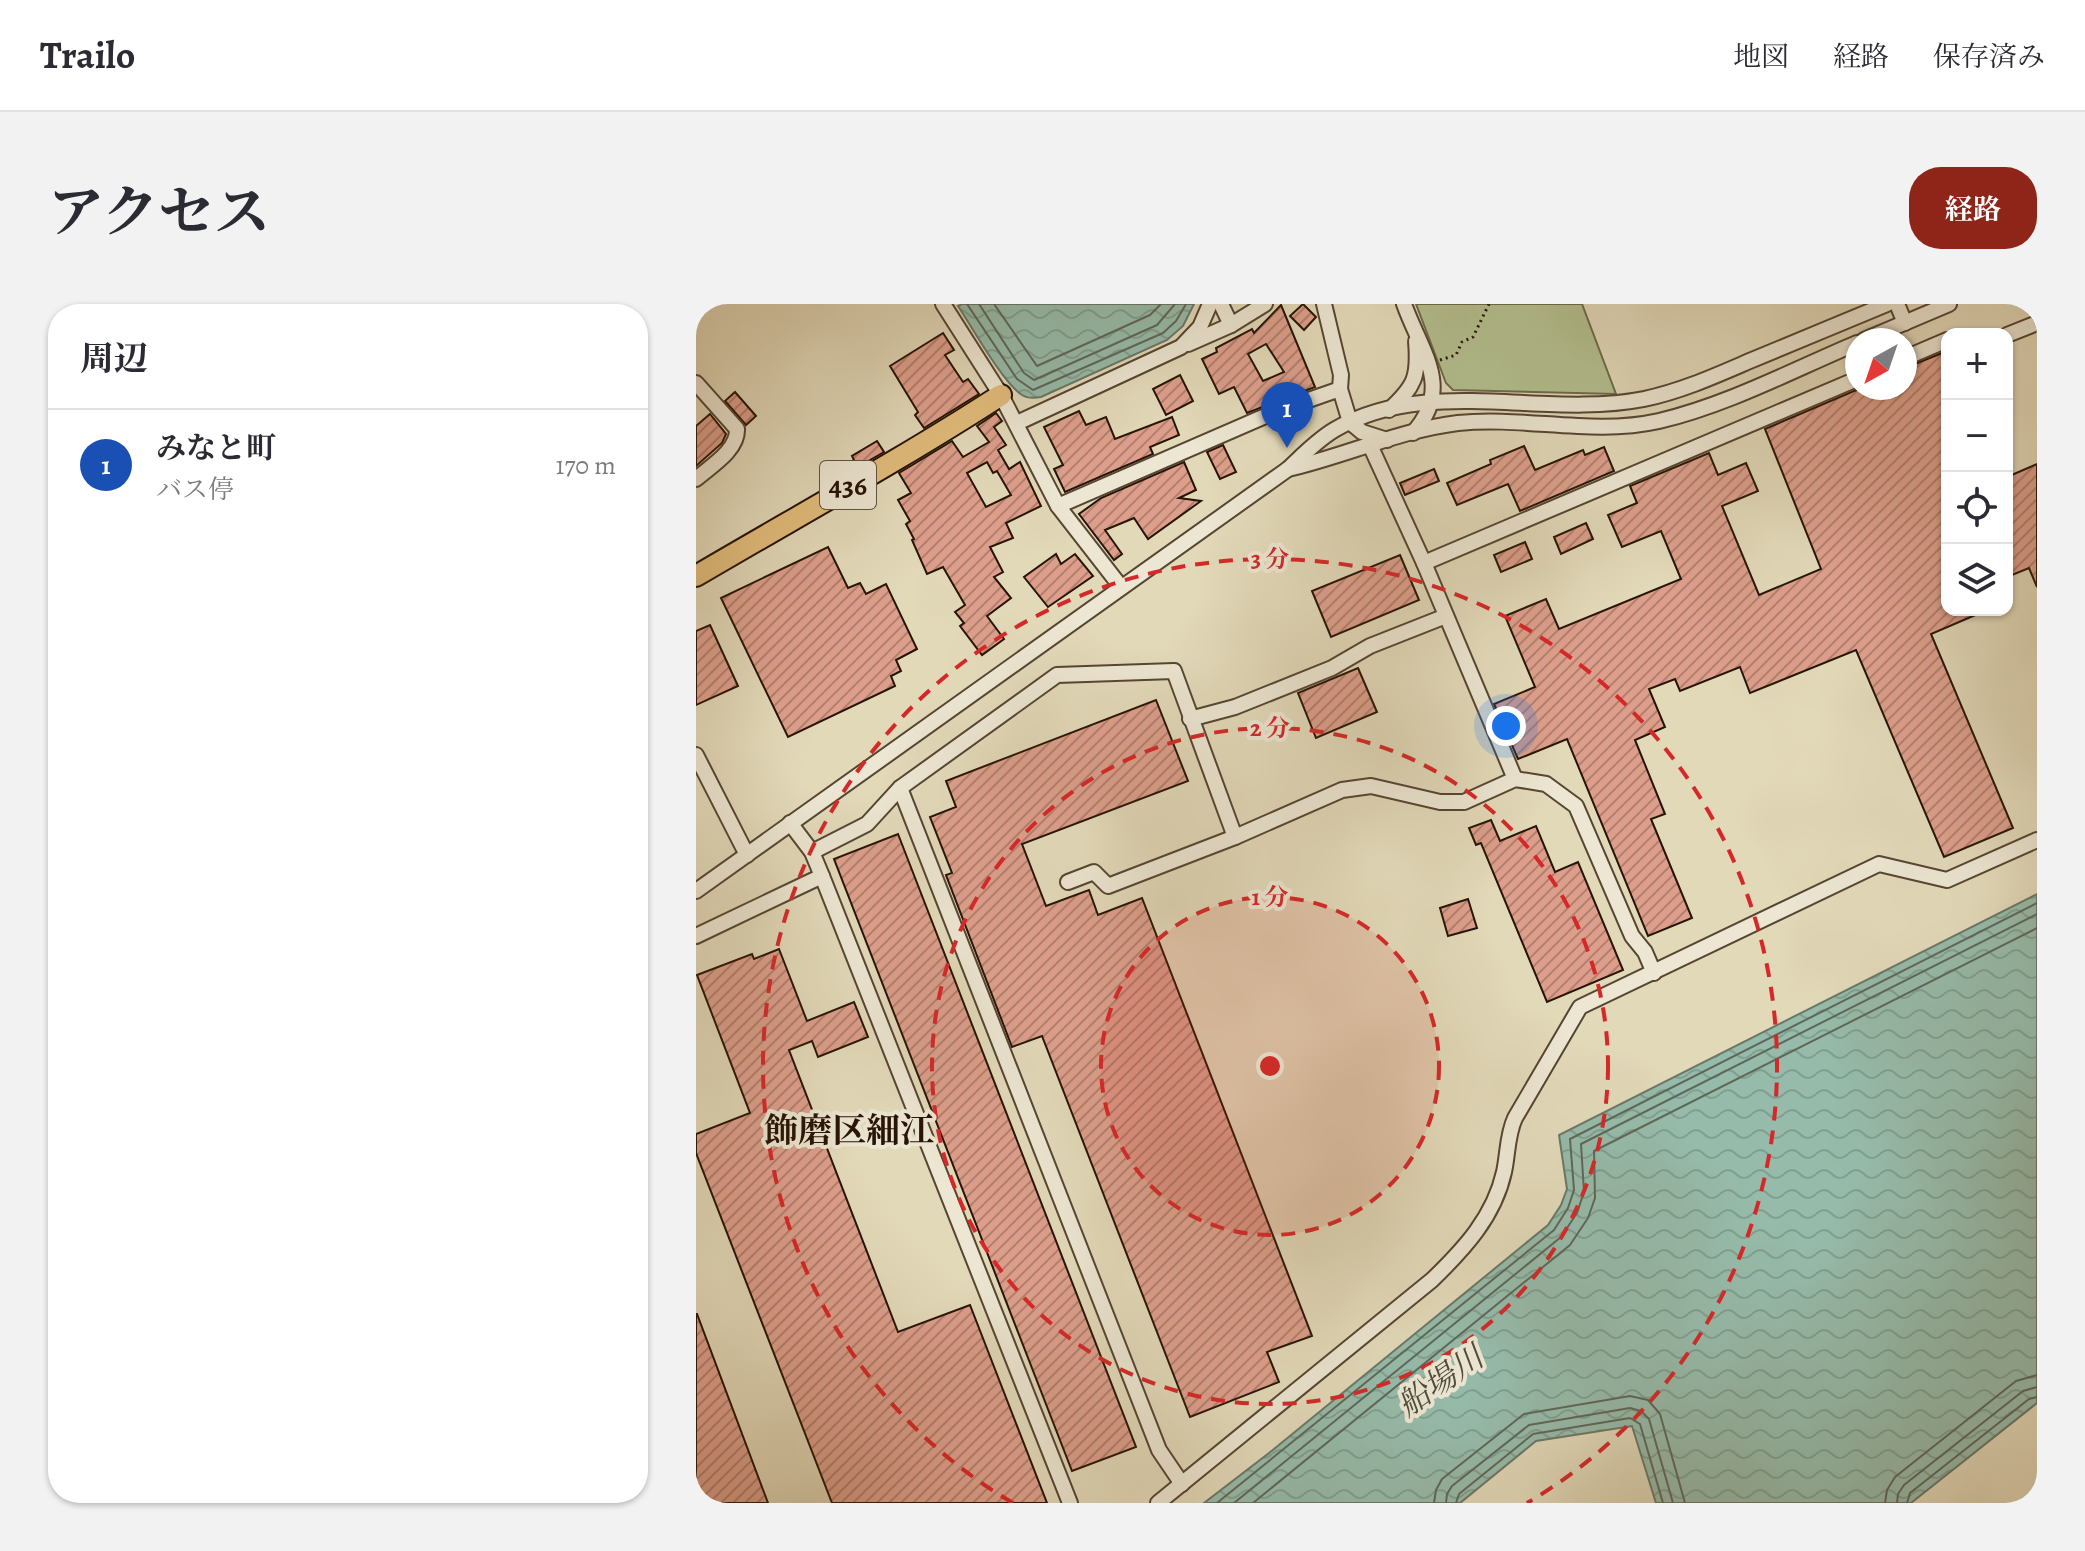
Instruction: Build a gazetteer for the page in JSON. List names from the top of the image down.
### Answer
{
  "streets": {
    "highway": ["436"]
  },
  "districts": ["飾磨区細江"],
  "water": ["船場川"],
  "north": "bottom left",
  "page": {
    "header": "Trailo",
    "nav": ["地図", "経路", "保存済み"],
    "title": "アクセス",
    "buttons": "経路",
    "heading": "周辺",
    "map_buttons": ["+", "−"],
    "pins": "1",
    "list": [
      {
        "mark": "1",
        "name": "みなと町",
        "note": "バス停",
        "value": "170 m"
      }
    ]
  },
  "rings": ["3 分", "2 分", "1 分"]
}
